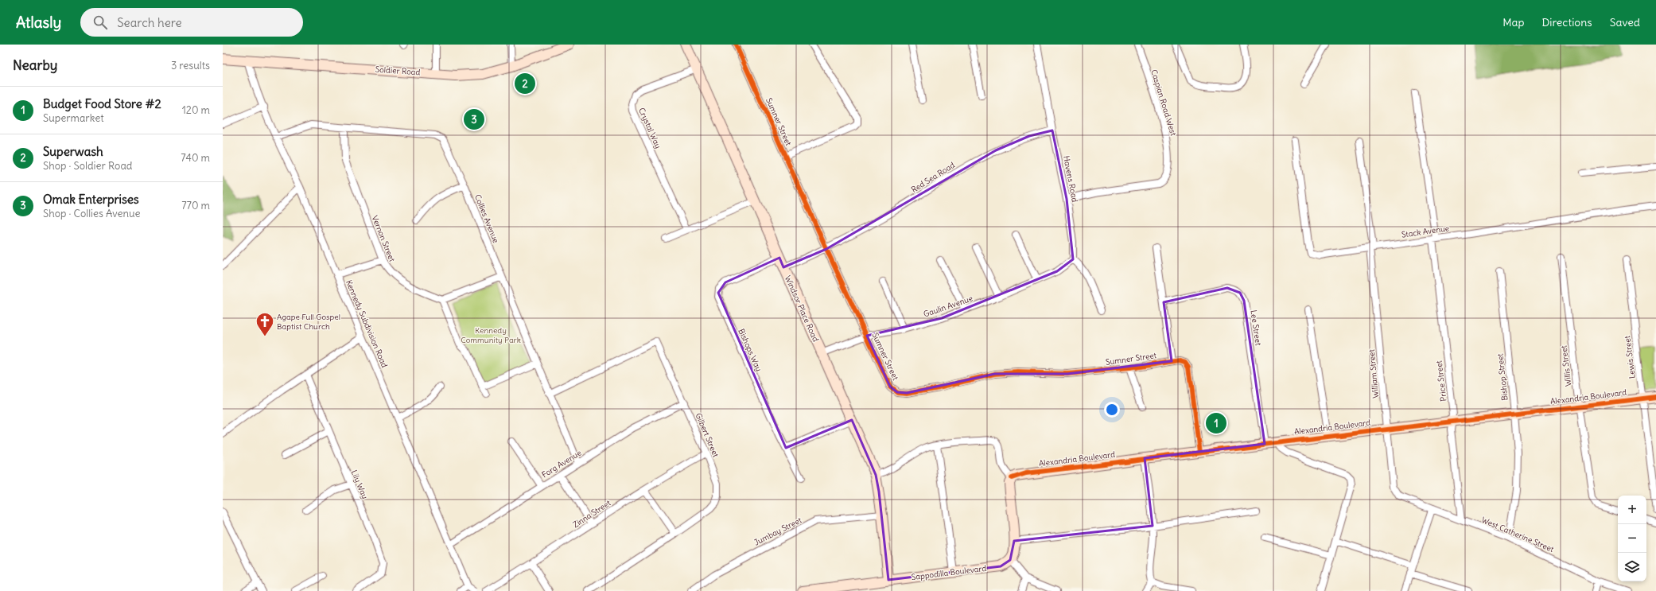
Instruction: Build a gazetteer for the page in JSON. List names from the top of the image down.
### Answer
{
  "streets": {
    "street": [
      "Soldier Road",
      "Caspian Road West",
      "Sumner Street",
      "Crystal Way",
      "Red Sea Road",
      "Havens Road",
      "Collies Avenue",
      "Stack Avenue",
      "Vernon Street",
      "Gaulin Avenue",
      "Windsor Place Road",
      "Kennedy Subdivision Road",
      "Lee Street",
      "Bishops Way",
      "Lewis Street",
      "Willis Street",
      "William Street",
      "Bishop Street",
      "Price Street",
      "Alexandria Boulevard",
      "Gilbert Street",
      "Forg Avenue",
      "Lily Way",
      "Zinna Street",
      "Jumbay Street",
      "West Catherine Street",
      "Sappodilla Boulevard"
    ]
  },
  "crossings": [
    ["Soldier Road", "Kennedy Subdivision Road"],
    ["Caspian Road West", "Havens Road"],
    ["Sumner Street", "Red Sea Road"],
    ["Sumner Street", "Gaulin Avenue"],
    ["Sumner Street", "Alexandria Boulevard"],
    ["Crystal Way", "Windsor Place Road"],
    ["Red Sea Road", "Havens Road"],
    ["Red Sea Road", "Windsor Place Road"],
    ["Havens Road", "Gaulin Avenue"],
    ["Collies Avenue", "Vernon Street"],
    ["Collies Avenue", "Kennedy Subdivision Road"],
    ["Collies Avenue", "Gilbert Street"],
    ["Collies Avenue", "Forg Avenue"],
    ["Stack Avenue", "William Street"],
    ["Stack Avenue", "Price Street"],
    ["Gaulin Avenue", "Windsor Place Road"],
    ["Windsor Place Road", "Bishops Way"],
    ["Windsor Place Road", "Jumbay Street"],
    ["Windsor Place Road", "Sappodilla Boulevard"],
    ["Kennedy Subdivision Road", "Forg Avenue"],
    ["Lee Street", "Alexandria Boulevard"],
    ["Lewis Street", "Alexandria Boulevard"],
    ["Willis Street", "Alexandria Boulevard"],
    ["William Street", "Alexandria Boulevard"],
    ["William Street", "West Catherine Street"],
    ["Bishop Street", "Alexandria Boulevard"],
    ["Bishop Street", "West Catherine Street"],
    ["Price Street", "Alexandria Boulevard"],
    ["Price Street", "West Catherine Street"],
    ["Gilbert Street", "Forg Avenue"],
    ["Gilbert Street", "Zinna Street"]
  ],
  "parks": ["Kennedy Community Park"],
  "places": {
    "church": ["Agape Full Gospel Baptist Church"]
  },
  "page": {
    "header": "Atlasly",
    "search": "Search here",
    "nav": ["Map", "Directions", "Saved"],
    "heading": ["Nearby", "3 results"],
    "pins": ["2", "3", "1"],
    "list": [
      {
        "mark": "1",
        "name": "Budget Food Store #2",
        "note": "Supermarket",
        "value": "120 m"
      },
      {
        "mark": "2",
        "name": "Superwash",
        "note": "Shop · Soldier Road",
        "value": "740 m"
      },
      {
        "mark": "3",
        "name": "Omak Enterprises",
        "note": "Shop · Collies Avenue",
        "value": "770 m"
      }
    ],
    "map_buttons": ["+", "−"]
  }
}
